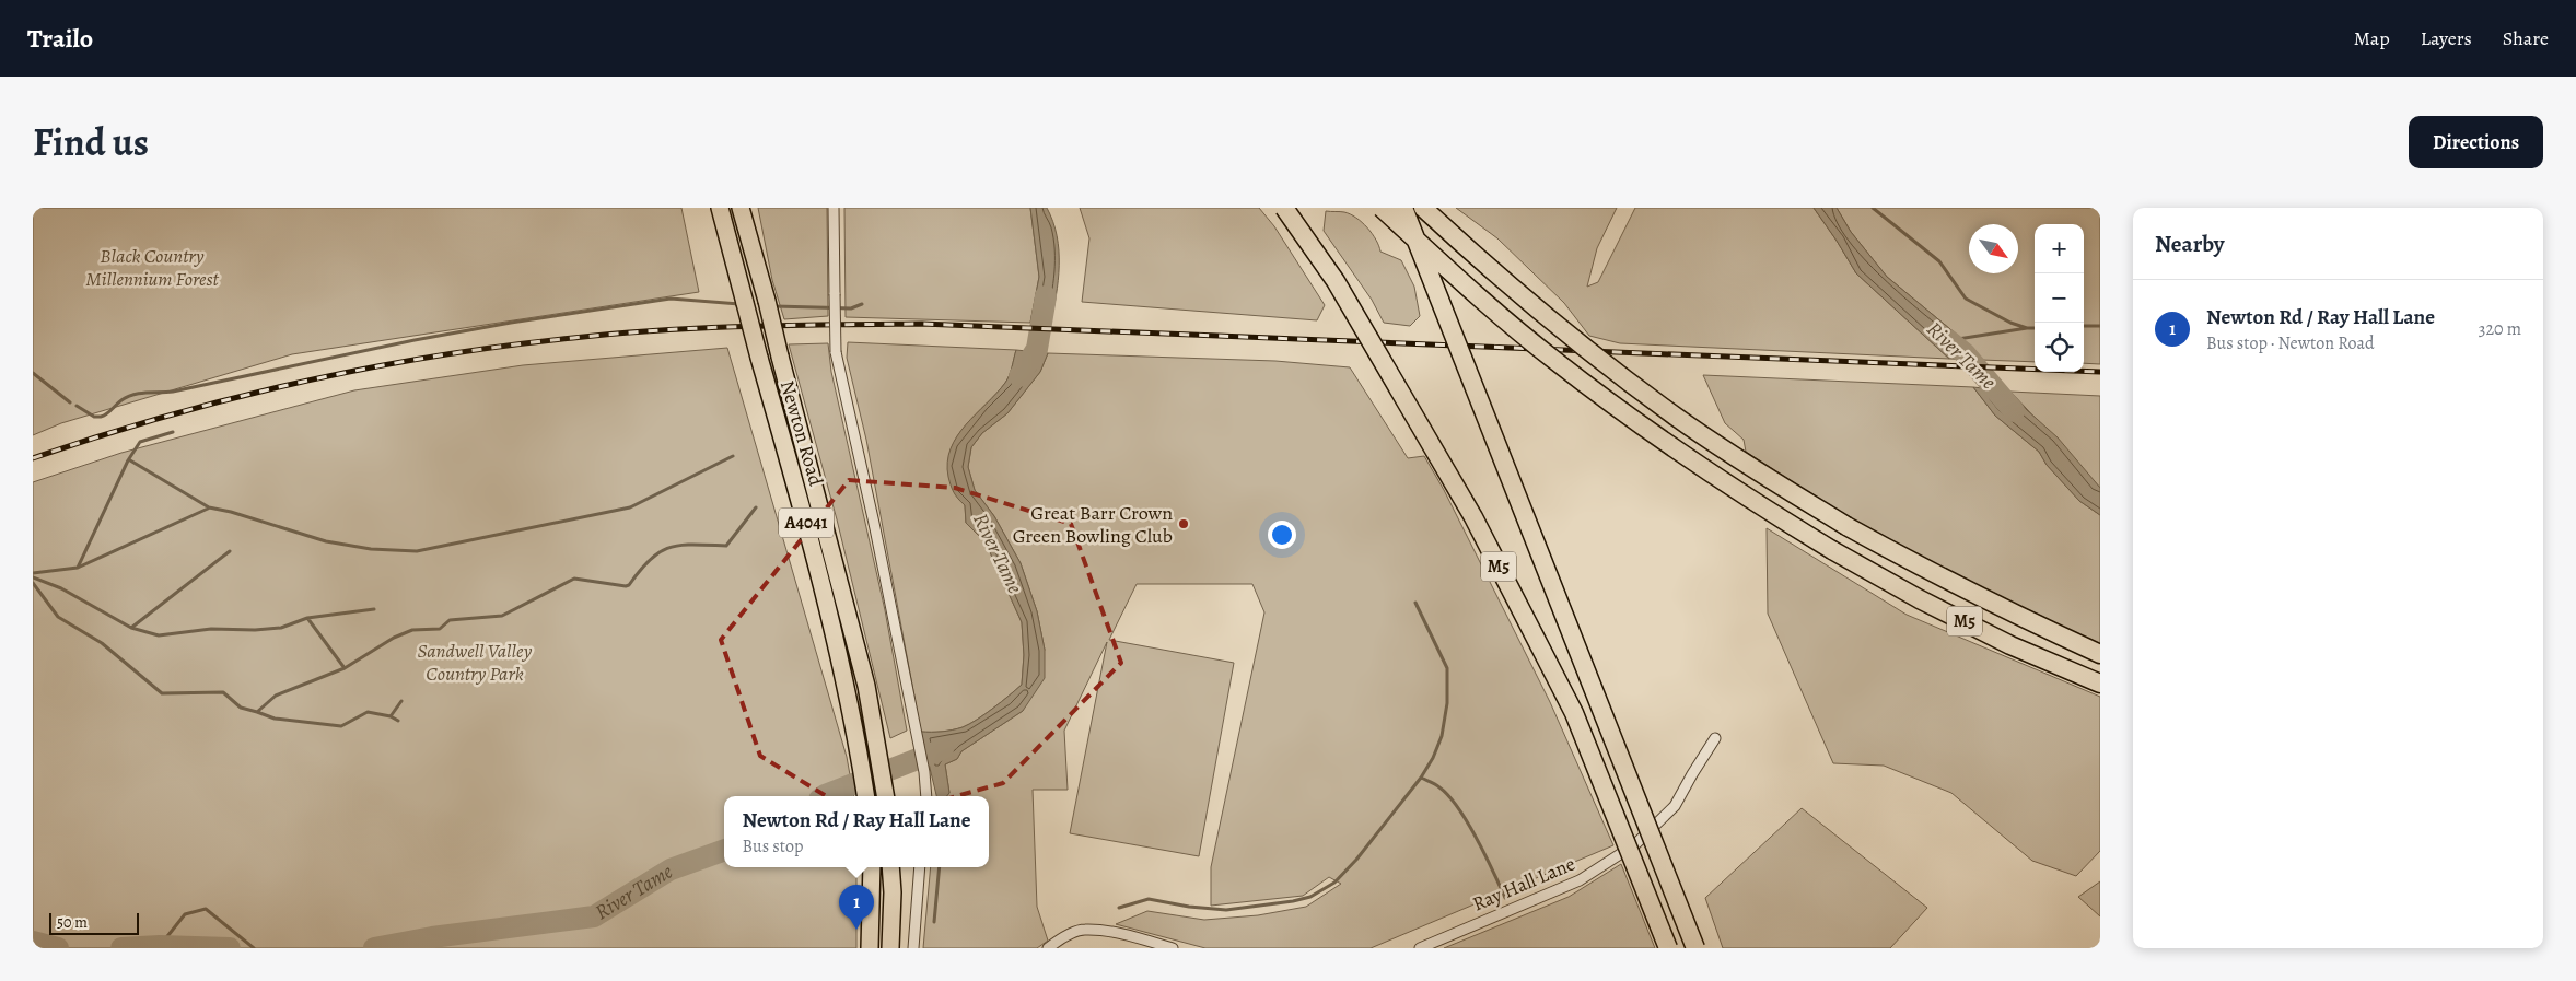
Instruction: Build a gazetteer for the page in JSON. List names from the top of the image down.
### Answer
{
  "streets": {
    "highway": ["Newton Road", "A4041", "M5"],
    "street": ["Ray Hall Lane"]
  },
  "water": ["River Tame"],
  "parks": ["Black Country Millennium Forest", "Sandwell Valley Country Park"],
  "places": ["Great Barr Crown Green Bowling Club"],
  "scale_bar": "50 m",
  "north": "bottom right",
  "page": {
    "header": "Trailo",
    "nav": ["Map", "Layers", "Share"],
    "title": "Find us",
    "buttons": "Directions",
    "heading": "Nearby",
    "map_buttons": ["+", "−"],
    "list": [
      {
        "mark": "1",
        "name": "Newton Rd / Ray Hall Lane",
        "note": "Bus stop · Newton Road",
        "value": "320 m"
      }
    ],
    "popup": ["Newton Rd / Ray Hall Lane", "Bus stop"],
    "pins": "1",
    "scale": "50 m"
  }
}
